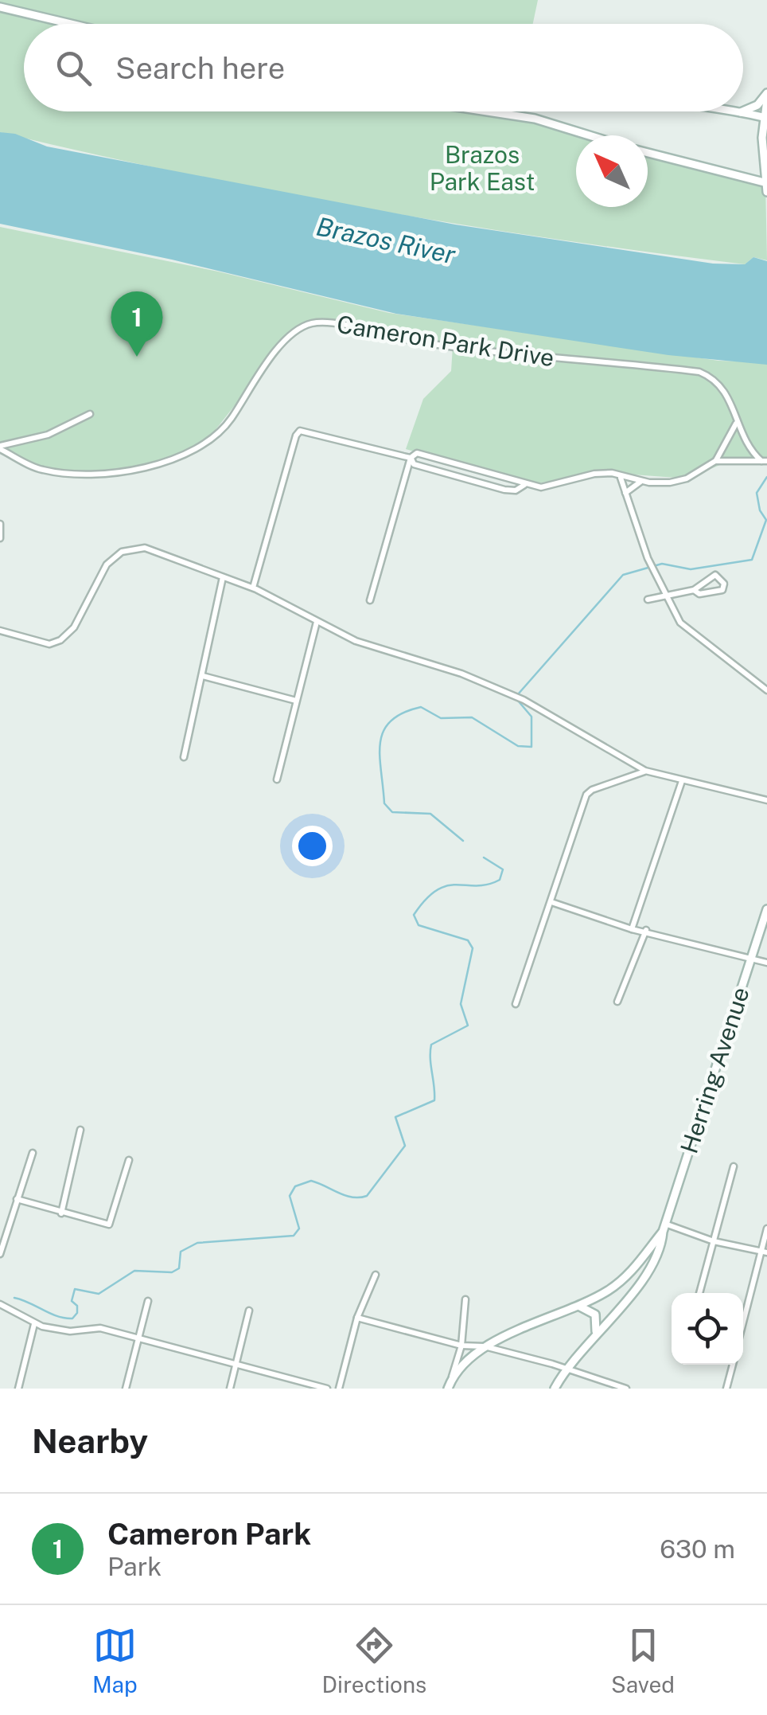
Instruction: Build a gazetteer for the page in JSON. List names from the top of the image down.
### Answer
{
  "streets": {
    "main road": ["Herring Avenue"],
    "street": ["Cameron Park Drive"]
  },
  "water": ["Brazos River"],
  "parks": ["Brazos Park East"],
  "north": "top left",
  "page": {
    "search": "Search here",
    "pins": "1",
    "heading": "Nearby",
    "list": [
      {
        "mark": "1",
        "name": "Cameron Park",
        "note": "Park",
        "value": "630 m"
      }
    ],
    "nav": ["Map", "Directions", "Saved"]
  }
}
